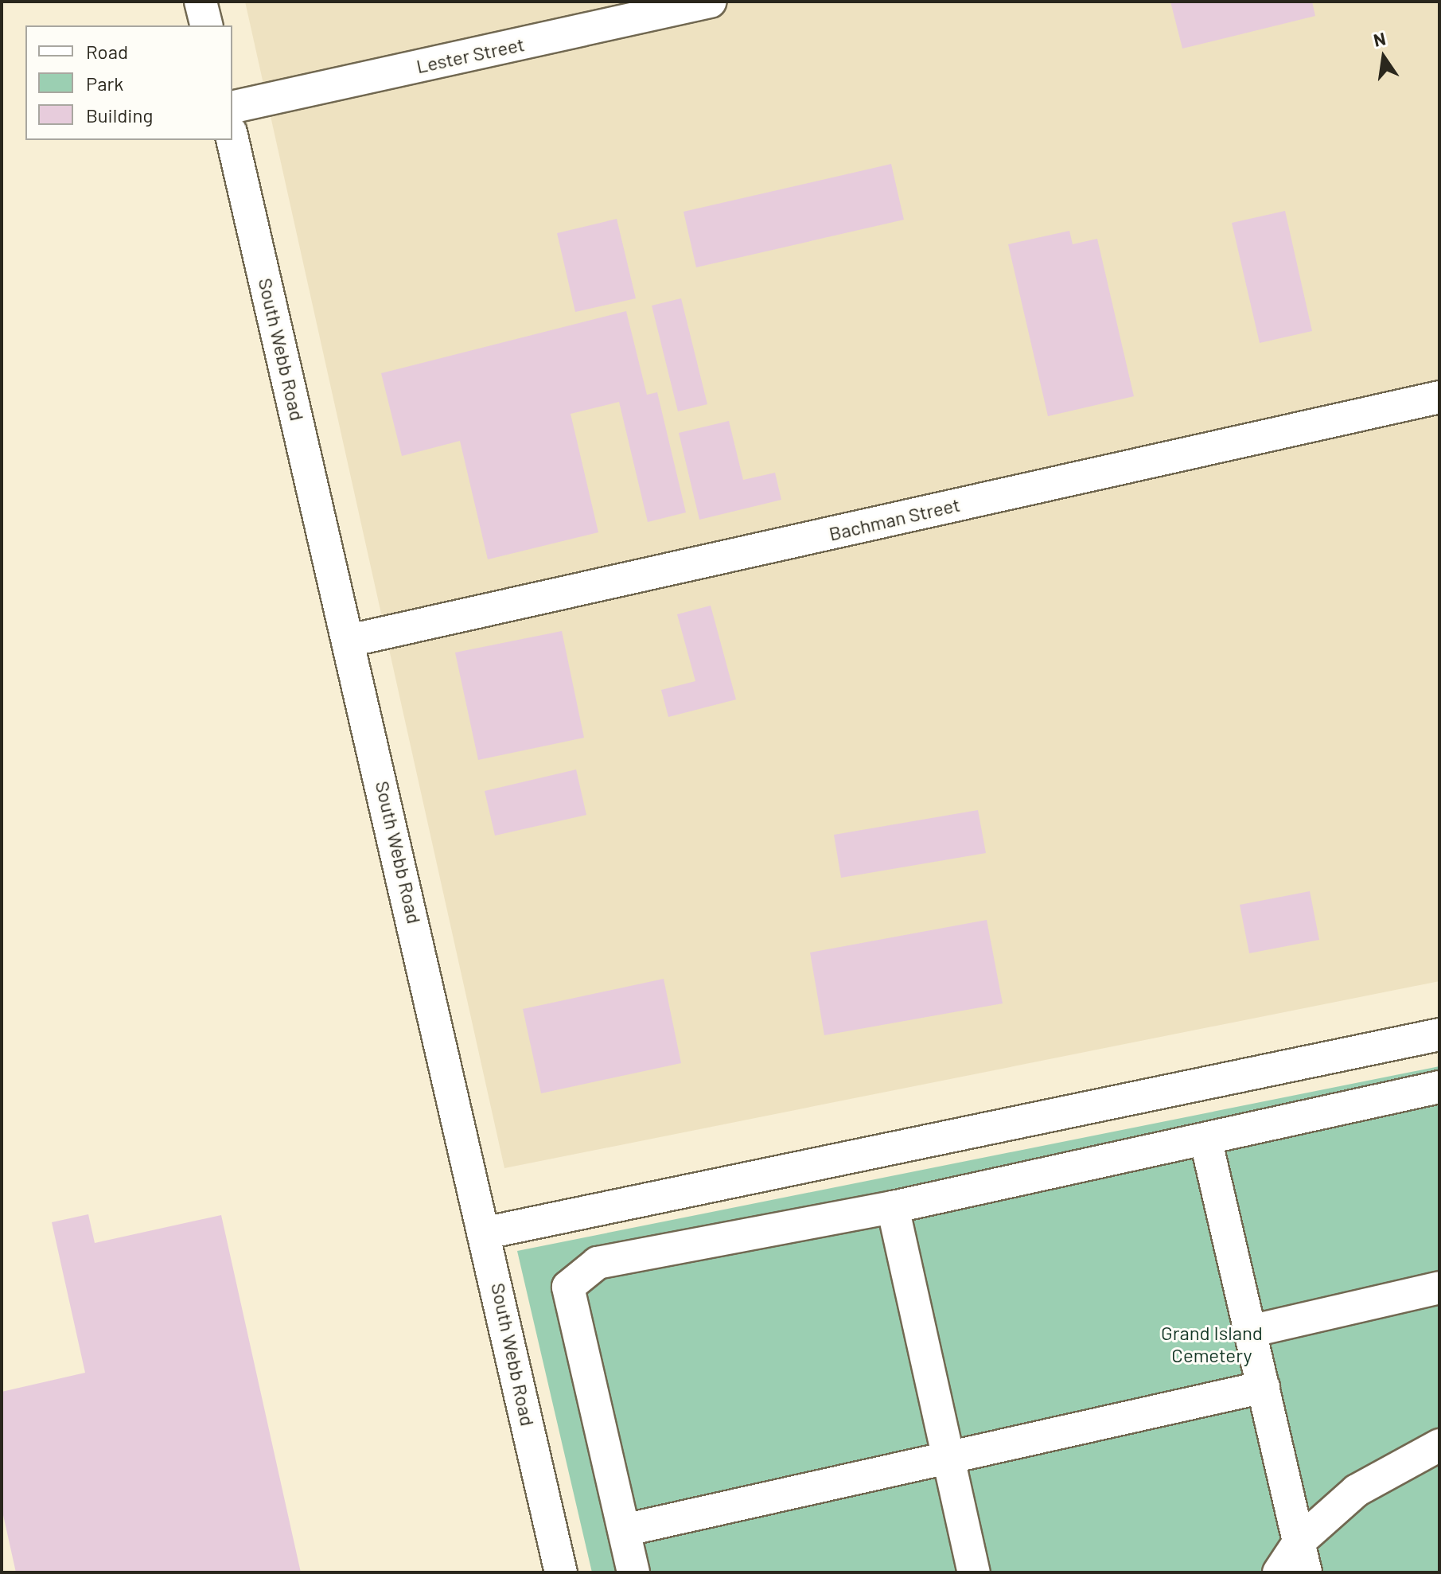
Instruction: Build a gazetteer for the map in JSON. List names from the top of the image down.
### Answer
{
  "streets": {
    "street": ["Lester Street", "South Webb Road", "Bachman Street"]
  },
  "crossings": [
    ["South Webb Road", "Bachman Street"]
  ],
  "parks": ["Grand Island Cemetery"],
  "legend": ["Road", "Park", "Building"],
  "north": "top"
}
